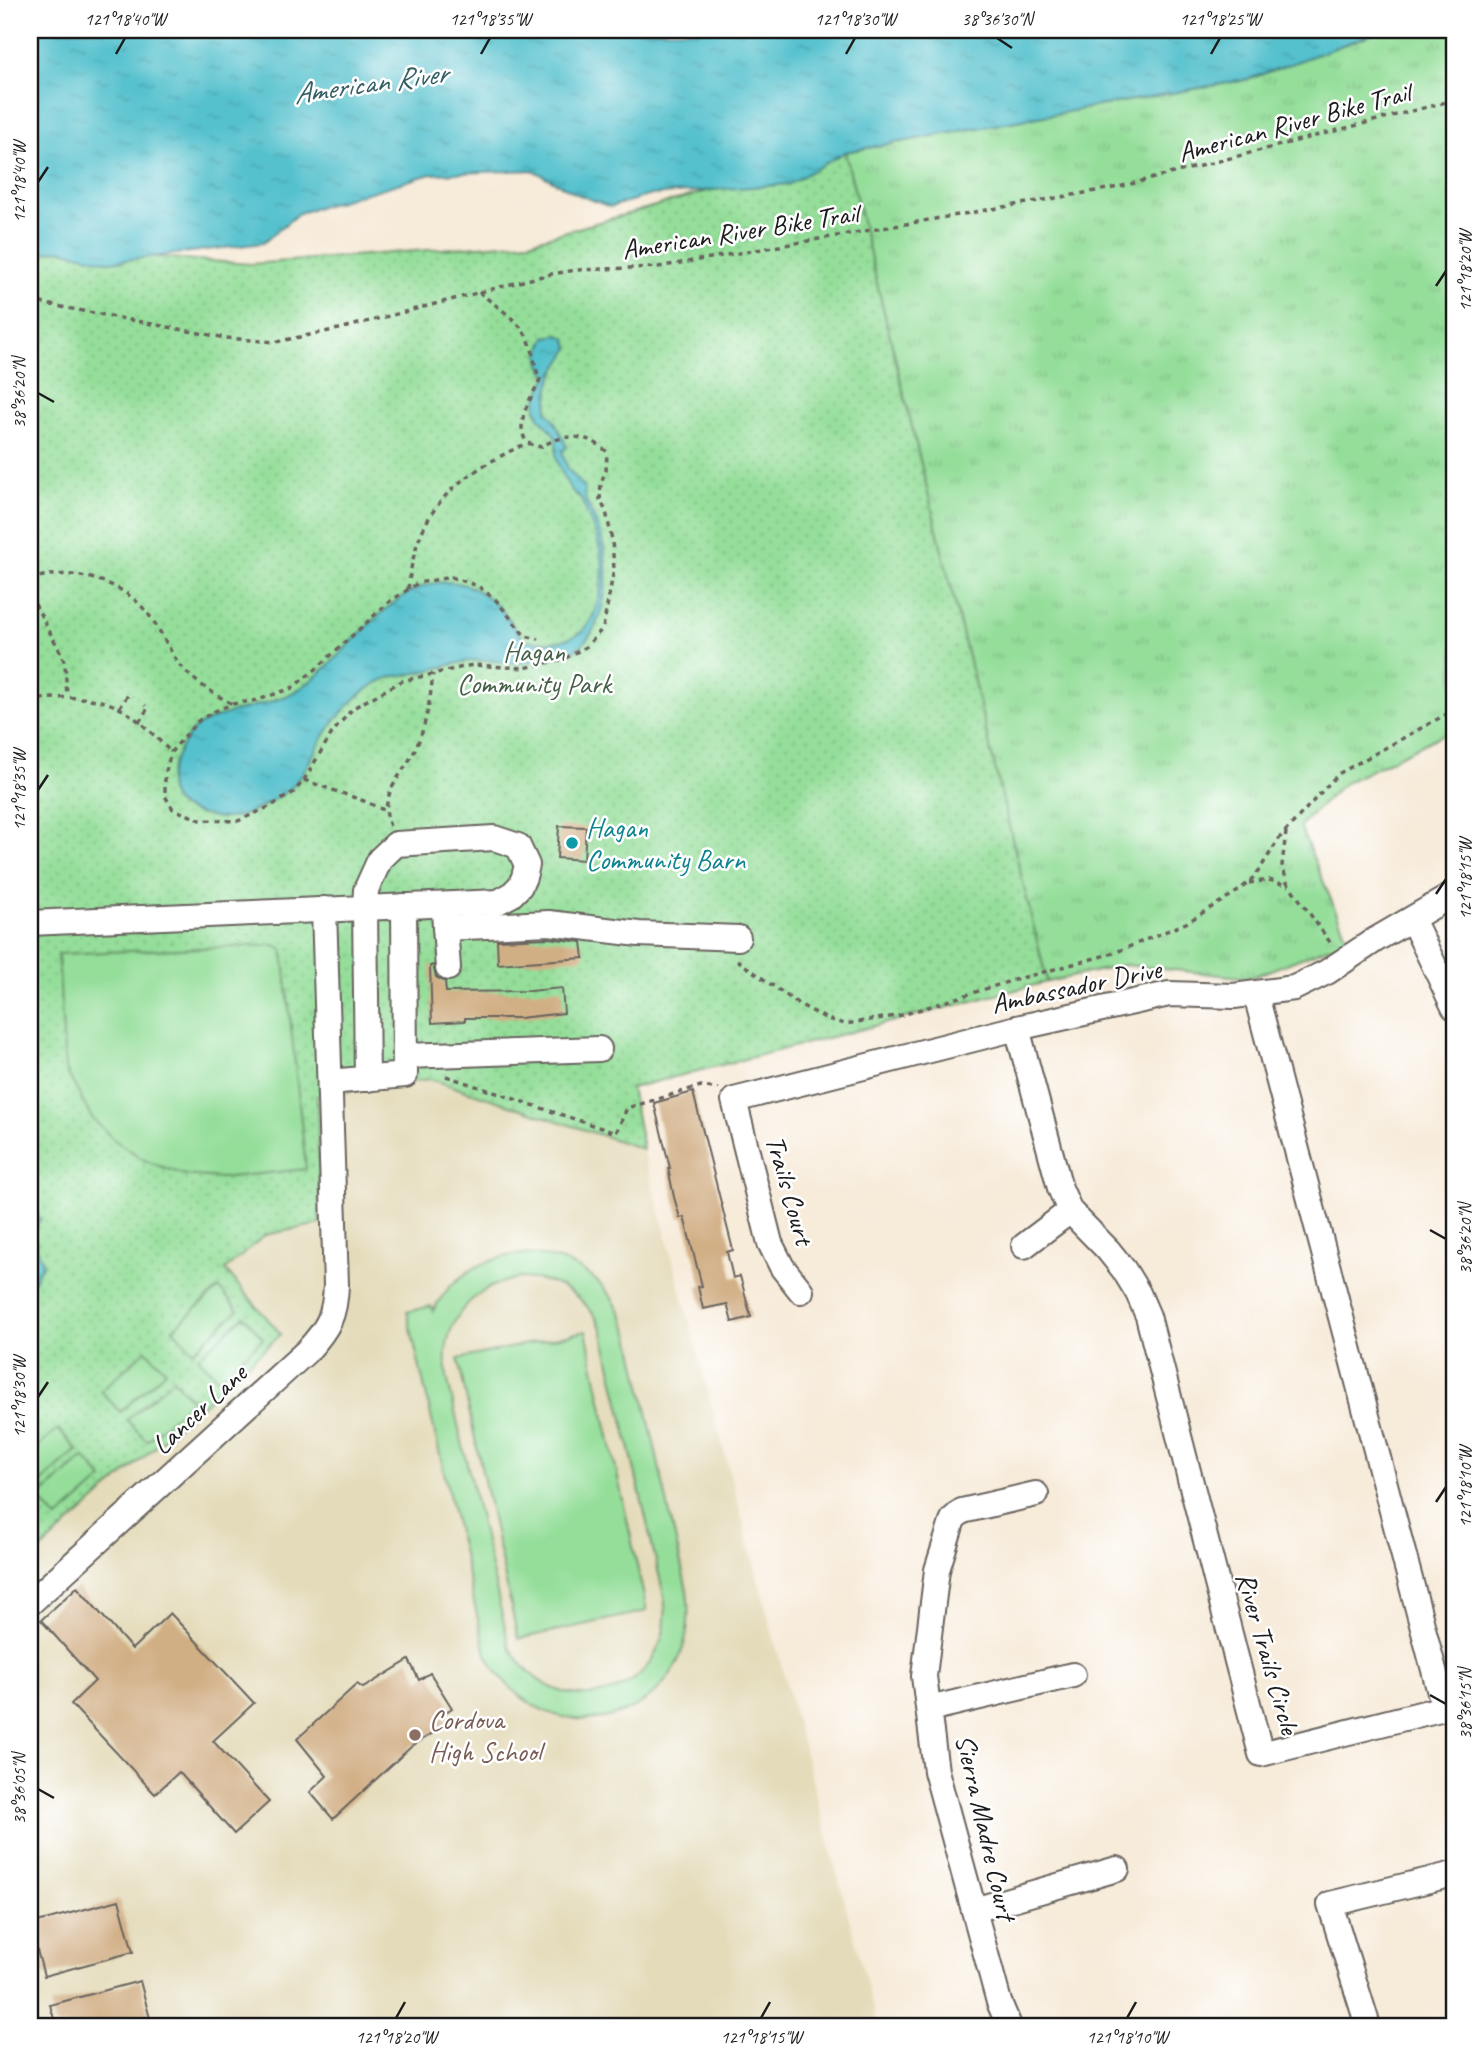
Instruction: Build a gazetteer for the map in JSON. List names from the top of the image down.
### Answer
{
  "streets": {
    "street": [
      "Ambassador Drive",
      "Trails Court",
      "Lancer Lane",
      "River Trails Circle",
      "Sierra Madre Court"
    ],
    "path": ["American River Bike Trail"]
  },
  "crossings": [
    ["Ambassador Drive", "Trails Court"],
    ["Ambassador Drive", "River Trails Circle"]
  ],
  "water": ["American River"],
  "parks": ["Hagan Community Park"],
  "places": ["Hagan Community Barn", "Cordova High School"],
  "coordinates": [
    "121°18'40\"W",
    "121°18'35\"W",
    "121°18'30\"W",
    "38°36'30\"N",
    "121°18'25\"W",
    "121°18'20\"W",
    "38°36'20\"N",
    "121°18'15\"W",
    "121°18'10\"W",
    "38°36'15\"N",
    "38°36'05\"N"
  ]
}
